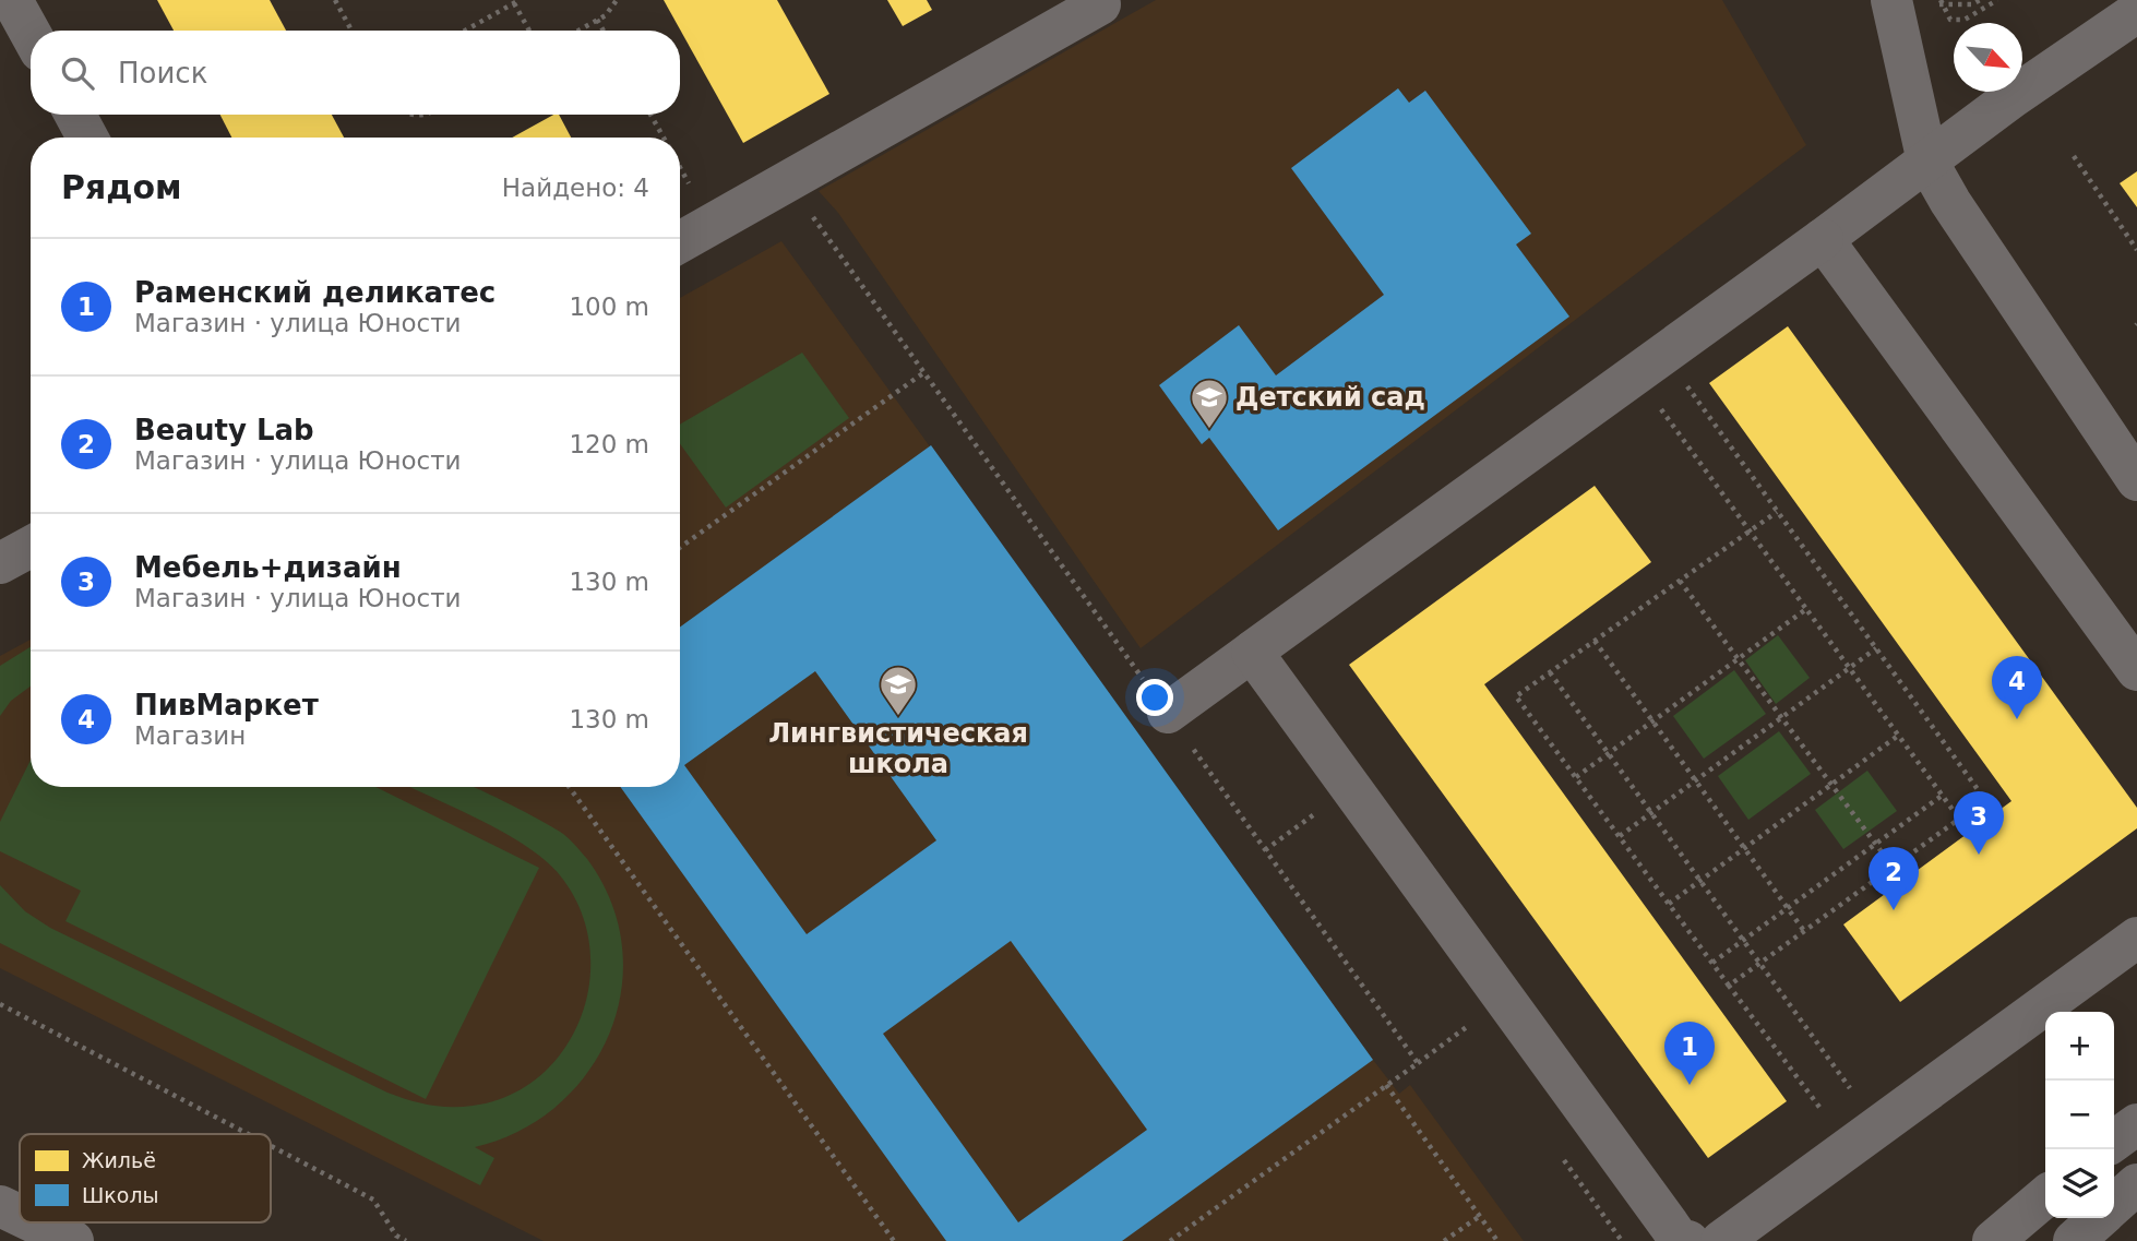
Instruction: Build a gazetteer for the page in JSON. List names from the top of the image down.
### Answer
{
  "places": {
    "school or university": ["Детский сад", "Лингвистическая школа"]
  },
  "legend": ["Жильё", "Школы"],
  "north": "bottom right",
  "page": {
    "search": "Поиск",
    "heading": ["Рядом", "Найдено: 4"],
    "list": [
      {
        "mark": "1",
        "name": "Раменский деликатес",
        "note": "Магазин · улица Юности",
        "value": "100 m"
      },
      {
        "mark": "2",
        "name": "Beauty Lab",
        "note": "Магазин · улица Юности",
        "value": "120 m"
      },
      {
        "mark": "3",
        "name": "Мебель+дизайн",
        "note": "Магазин · улица Юности",
        "value": "130 m"
      },
      {
        "mark": "4",
        "name": "ПивМаркет",
        "note": "Магазин",
        "value": "130 m"
      }
    ],
    "pins": [
      "4",
      "3",
      "2",
      "1"
    ],
    "map_buttons": ["+", "−"]
  }
}
